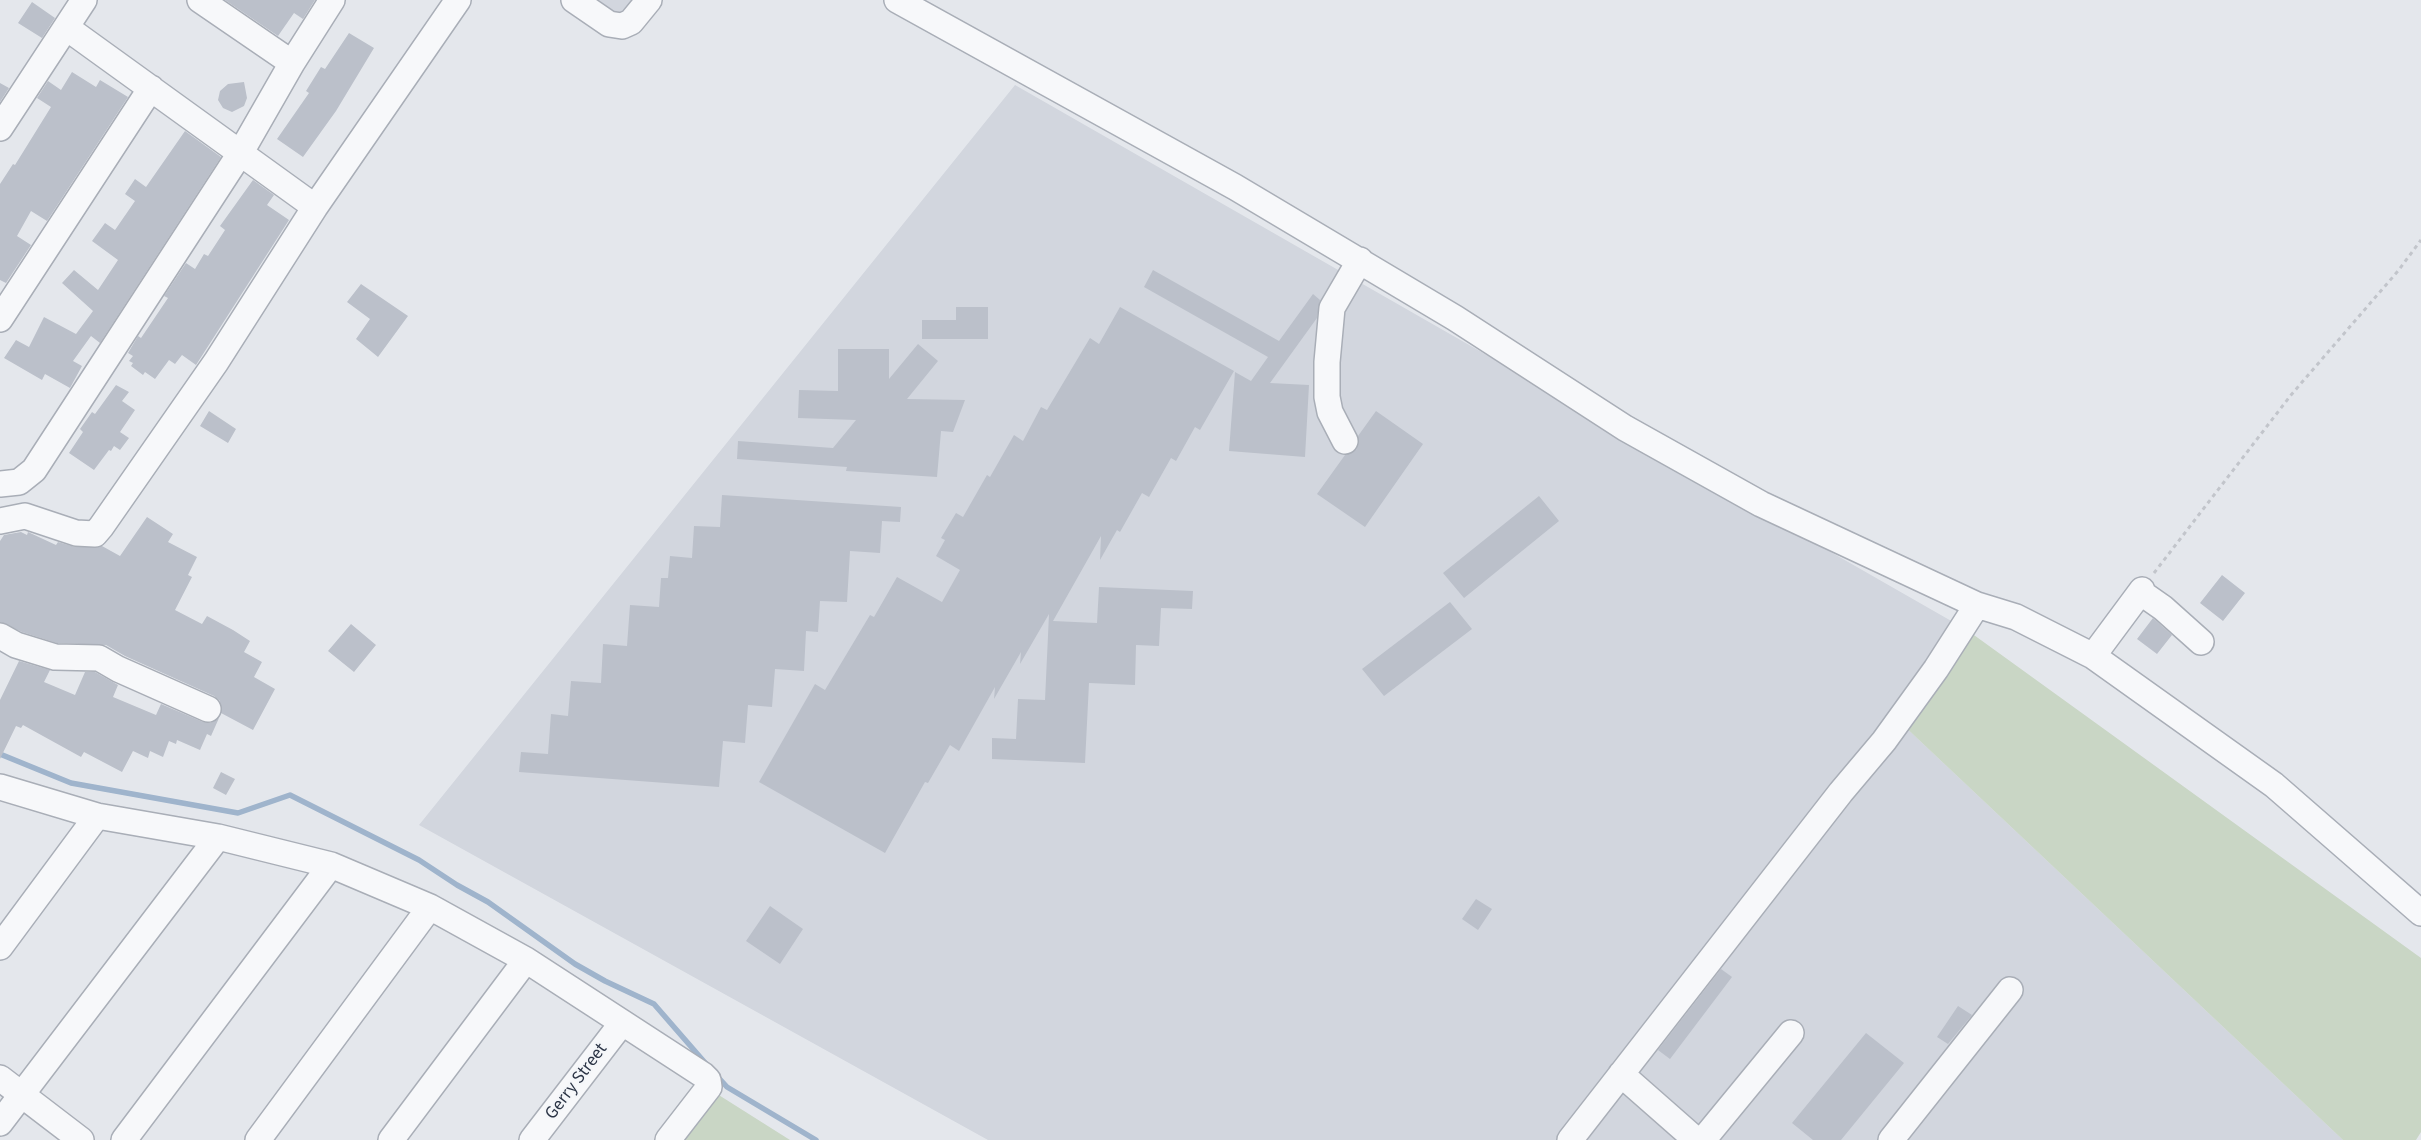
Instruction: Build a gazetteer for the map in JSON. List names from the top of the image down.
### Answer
{
  "streets": {
    "street": ["Gerry Street"]
  }
}
